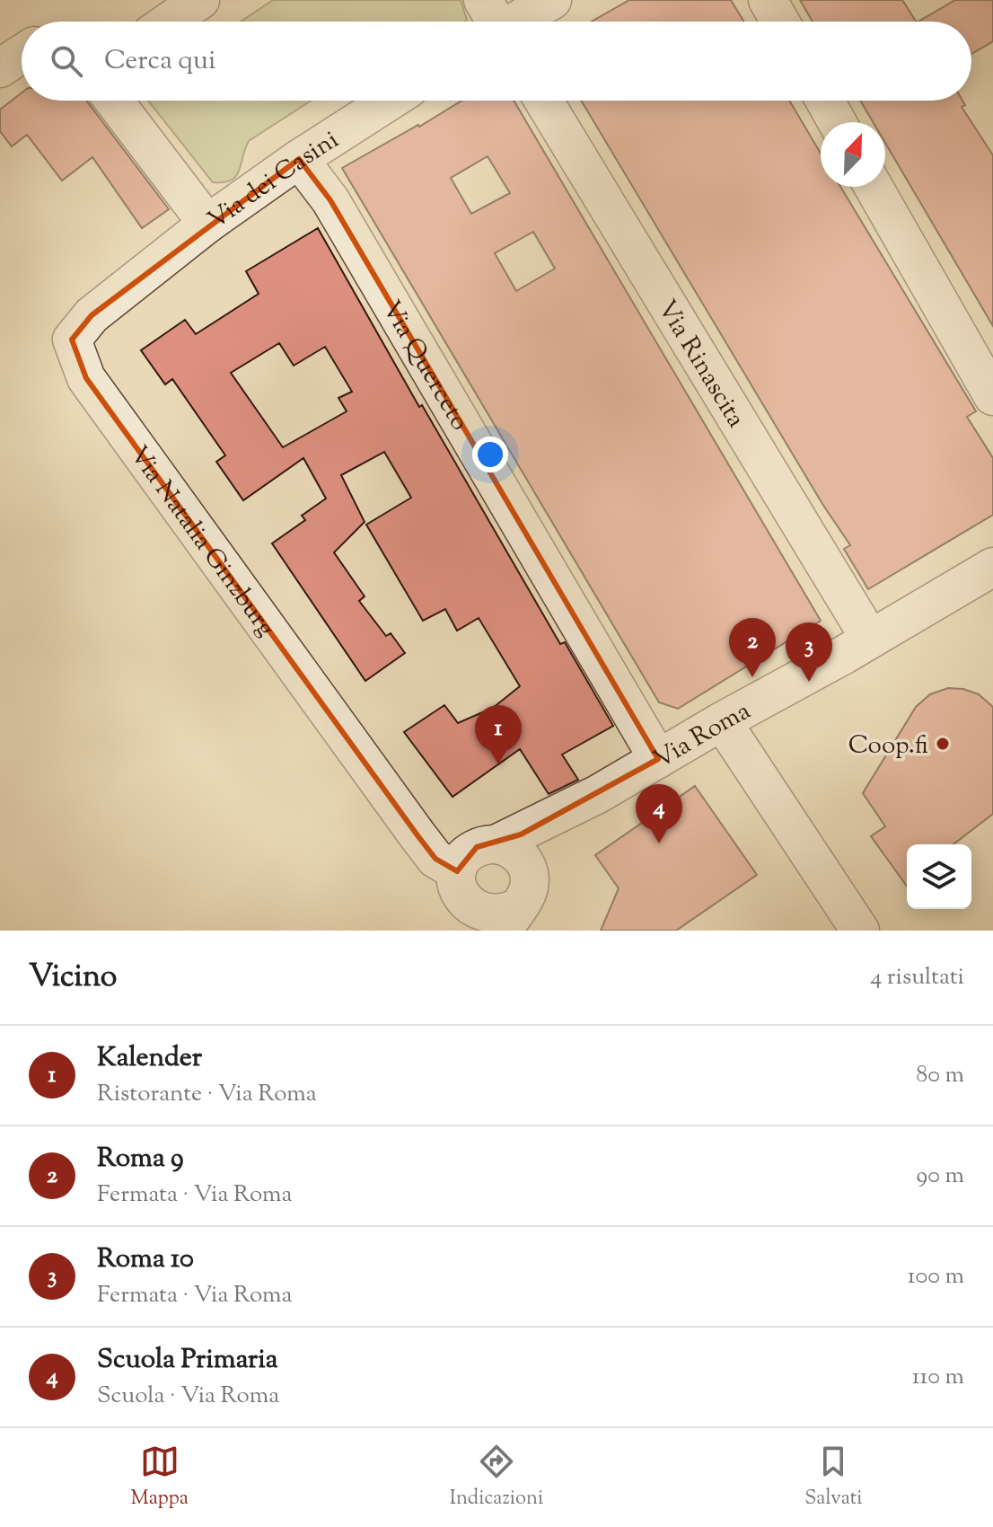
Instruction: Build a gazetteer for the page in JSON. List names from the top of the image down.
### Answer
{
  "streets": {
    "street": [
      "Via dei Casini",
      "Via Rinascita",
      "Via Querceto",
      "Via Natalia Ginzburg",
      "Via Roma"
    ]
  },
  "crossings": [
    ["Via dei Casini", "Via Querceto"],
    ["Via dei Casini", "Via Natalia Ginzburg"],
    ["Via Rinascita", "Via Roma"],
    ["Via Querceto", "Via Roma"],
    ["Via Natalia Ginzburg", "Via Roma"]
  ],
  "places": ["Coop.fi"],
  "north": "top right",
  "page": {
    "search": "Cerca qui",
    "pins": [
      "2",
      "3",
      "1",
      "4"
    ],
    "heading": ["Vicino", "4 risultati"],
    "list": [
      {
        "mark": "1",
        "name": "Kalender",
        "note": "Ristorante · Via Roma",
        "value": "80 m"
      },
      {
        "mark": "2",
        "name": "Roma 9",
        "note": "Fermata · Via Roma",
        "value": "90 m"
      },
      {
        "mark": "3",
        "name": "Roma 10",
        "note": "Fermata · Via Roma",
        "value": "100 m"
      },
      {
        "mark": "4",
        "name": "Scuola Primaria",
        "note": "Scuola · Via Roma",
        "value": "110 m"
      }
    ],
    "nav": ["Mappa", "Indicazioni", "Salvati"]
  }
}
